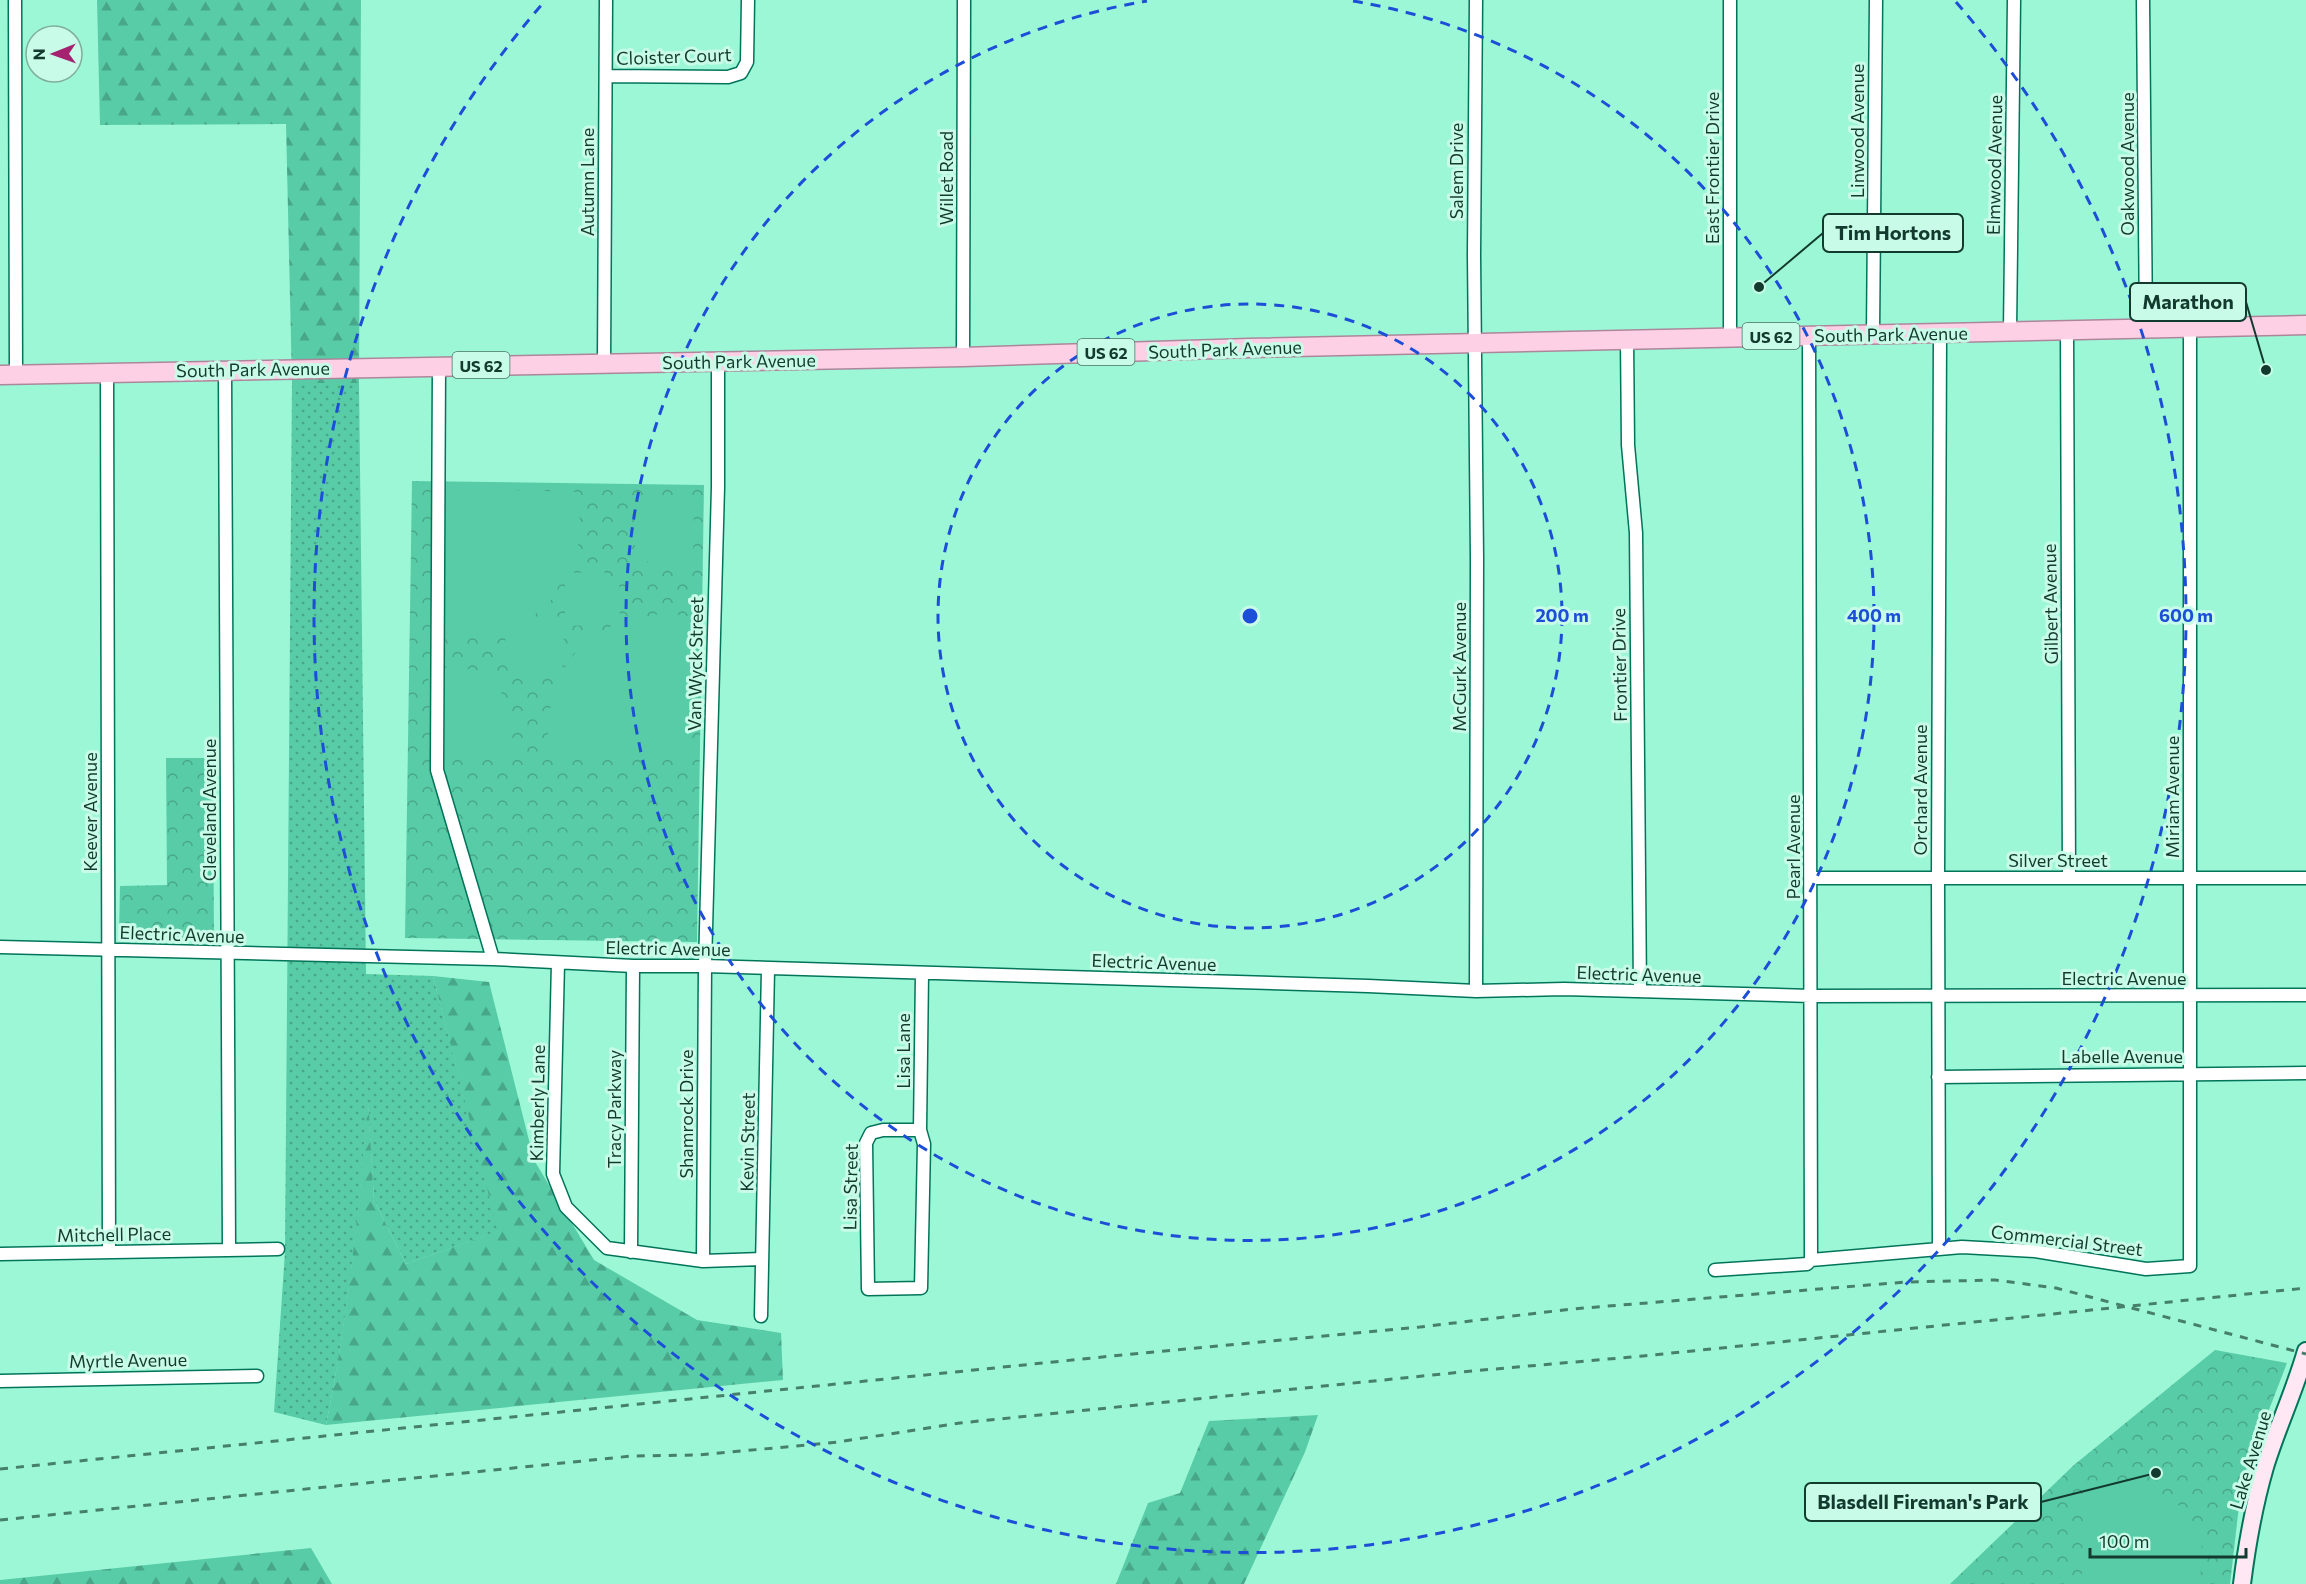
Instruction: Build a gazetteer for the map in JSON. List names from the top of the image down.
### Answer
{
  "streets": {
    "main road": ["South Park Avenue", "US 62"],
    "street": [
      "Cloister Court",
      "Linwood Avenue",
      "Oakwood Avenue",
      "Elmwood Avenue",
      "East Frontier Drive",
      "Salem Drive",
      "Willet Road",
      "Autumn Lane",
      "Gilbert Avenue",
      "Van Wyck Street",
      "Frontier Drive",
      "McGurk Avenue",
      "Orchard Avenue",
      "Miriam Avenue",
      "Cleveland Avenue",
      "Keever Avenue",
      "Pearl Avenue",
      "Silver Street",
      "Electric Avenue",
      "Lisa Lane",
      "Labelle Avenue",
      "Kimberly Lane",
      "Tracy Parkway",
      "Shamrock Drive",
      "Kevin Street",
      "Lisa Street",
      "Mitchell Place",
      "Commercial Street",
      "Myrtle Avenue",
      "Lake Avenue"
    ]
  },
  "crossings": [
    ["Cloister Court", "Autumn Lane"],
    ["Linwood Avenue", "South Park Avenue"],
    ["Oakwood Avenue", "South Park Avenue"],
    ["Elmwood Avenue", "South Park Avenue"],
    ["East Frontier Drive", "South Park Avenue"],
    ["Salem Drive", "South Park Avenue"],
    ["Salem Drive", "McGurk Avenue"],
    ["Willet Road", "South Park Avenue"],
    ["Autumn Lane", "South Park Avenue"],
    ["South Park Avenue", "Gilbert Avenue"],
    ["South Park Avenue", "Van Wyck Street"],
    ["South Park Avenue", "Frontier Drive"],
    ["South Park Avenue", "McGurk Avenue"],
    ["South Park Avenue", "Orchard Avenue"],
    ["South Park Avenue", "Miriam Avenue"],
    ["South Park Avenue", "Cleveland Avenue"],
    ["South Park Avenue", "Keever Avenue"],
    ["South Park Avenue", "Pearl Avenue"],
    ["Gilbert Avenue", "Silver Street"],
    ["Van Wyck Street", "Electric Avenue"],
    ["Van Wyck Street", "Shamrock Drive"],
    ["Frontier Drive", "Electric Avenue"],
    ["McGurk Avenue", "Electric Avenue"],
    ["Orchard Avenue", "Silver Street"],
    ["Orchard Avenue", "Electric Avenue"],
    ["Orchard Avenue", "Labelle Avenue"],
    ["Orchard Avenue", "Commercial Street"],
    ["Miriam Avenue", "Silver Street"],
    ["Miriam Avenue", "Electric Avenue"],
    ["Miriam Avenue", "Labelle Avenue"],
    ["Miriam Avenue", "Commercial Street"],
    ["Cleveland Avenue", "Electric Avenue"],
    ["Cleveland Avenue", "Mitchell Place"],
    ["Keever Avenue", "Electric Avenue"],
    ["Keever Avenue", "Mitchell Place"],
    ["Pearl Avenue", "Silver Street"],
    ["Pearl Avenue", "Electric Avenue"],
    ["Pearl Avenue", "Commercial Street"],
    ["Electric Avenue", "Lisa Lane"],
    ["Electric Avenue", "Kimberly Lane"],
    ["Electric Avenue", "Tracy Parkway"],
    ["Electric Avenue", "Shamrock Drive"],
    ["Electric Avenue", "Kevin Street"],
    ["Lisa Lane", "Lisa Street"],
    ["Kimberly Lane", "Tracy Parkway"],
    ["Kimberly Lane", "Shamrock Drive"],
    ["Kimberly Lane", "Kevin Street"]
  ],
  "places": ["Tim Hortons", "Marathon", "Blasdell Fireman's Park"],
  "scale_bar": "100 m",
  "north": "left",
  "rings": ["200 m", "400 m", "600 m"]
}
